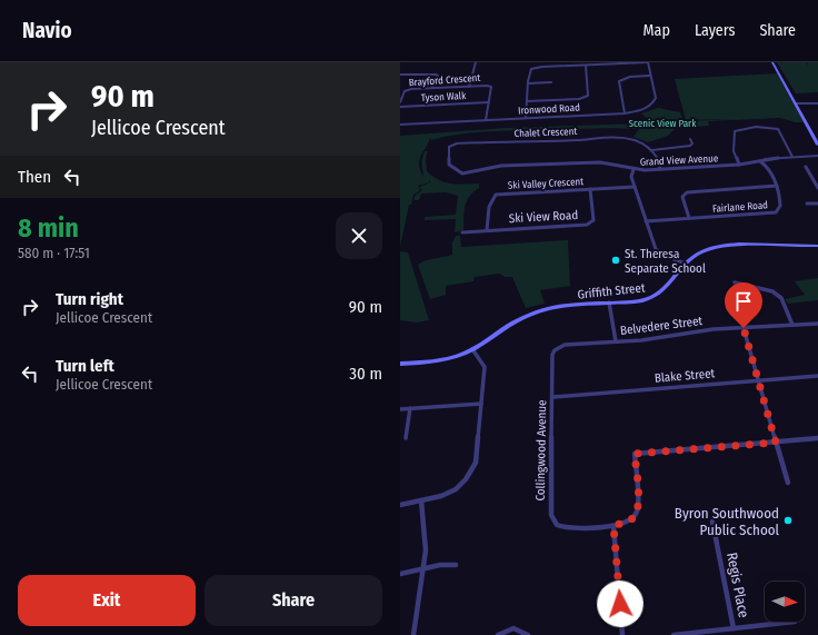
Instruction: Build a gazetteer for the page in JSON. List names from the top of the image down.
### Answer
{
  "streets": {
    "street": [
      "Brayford Crescent",
      "Tyson Walk",
      "Ironwood Road",
      "Chalet Crescent",
      "Grand View Avenue",
      "Ski Valley Crescent",
      "Fairlane Road",
      "Ski View Road",
      "Griffith Street",
      "Belvedere Street",
      "Blake Street",
      "Collingwood Avenue",
      "Regis Place"
    ]
  },
  "crossings": [
    ["Brayford Crescent", "Tyson Walk"],
    ["Brayford Crescent", "Ironwood Road"],
    ["Chalet Crescent", "Grand View Avenue"],
    ["Grand View Avenue", "Fairlane Road"],
    ["Ski Valley Crescent", "Ski View Road"],
    ["Belvedere Street", "Collingwood Avenue"],
    ["Blake Street", "Collingwood Avenue"]
  ],
  "parks": ["Scenic View Park"],
  "places": ["St. Theresa Separate School", "Byron Southwood Public School"],
  "north": "right",
  "page": {
    "header": "Navio",
    "nav": ["Map", "Layers", "Share"],
    "turn": ["90 m", "Jellicoe Crescent"],
    "then": "Then",
    "heading": ["8 min", "580 m · 17:51"],
    "list": [
      {
        "name": "Turn right",
        "note": "Jellicoe Crescent",
        "value": "90 m"
      },
      {
        "name": "Turn left",
        "note": "Jellicoe Crescent",
        "value": "30 m"
      }
    ],
    "buttons": ["Exit", "Share"]
  }
}
